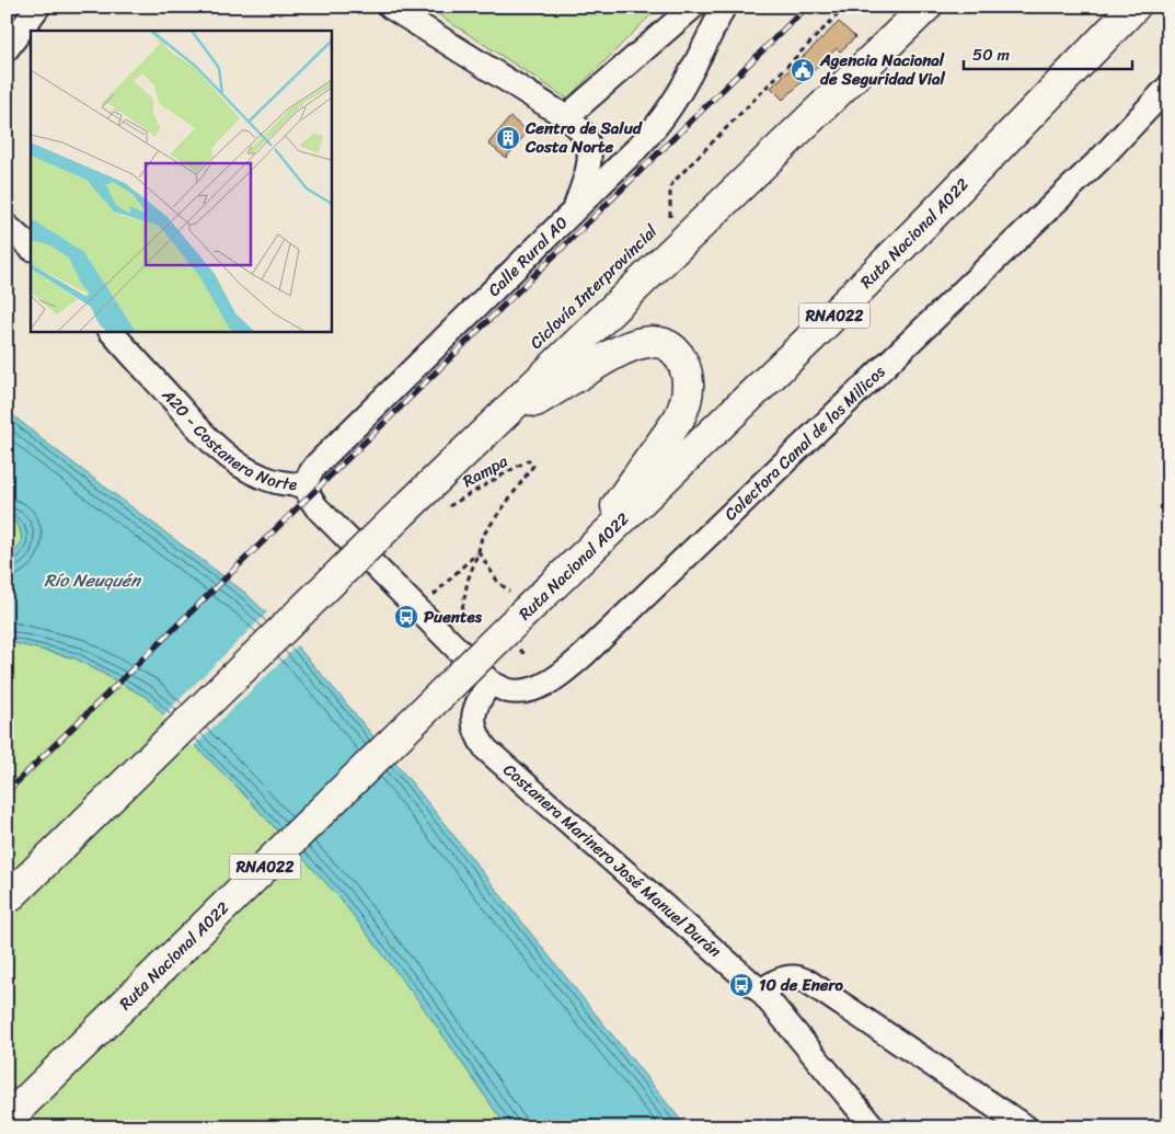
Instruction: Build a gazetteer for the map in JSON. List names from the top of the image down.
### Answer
{
  "streets": {
    "highway": ["Ruta Nacional A022", "RNA022"],
    "street": [
      "Calle Rural A0",
      "A20 - Costanera Norte",
      "Colectora Canal de los Milicos",
      "Costanera Marinero José Manuel Durán"
    ],
    "path": ["Ciclovía Interprovincial", "Rampa"]
  },
  "crossings": [
    ["Calle Rural A0", "A20 - Costanera Norte"],
    ["A20 - Costanera Norte", "Colectora Canal de los Milicos"],
    ["A20 - Costanera Norte", "Costanera Marinero José Manuel Durán"],
    ["Colectora Canal de los Milicos", "Costanera Marinero José Manuel Durán"]
  ],
  "water": ["Río Neuquén"],
  "places": {
    "public building": ["Agencia Nacional de Seguridad Vial"],
    "building": ["Centro de Salud Costa Norte"],
    "bus stop": ["Puentes", "10 de Enero"]
  },
  "scale_bar": "50 m"
}
